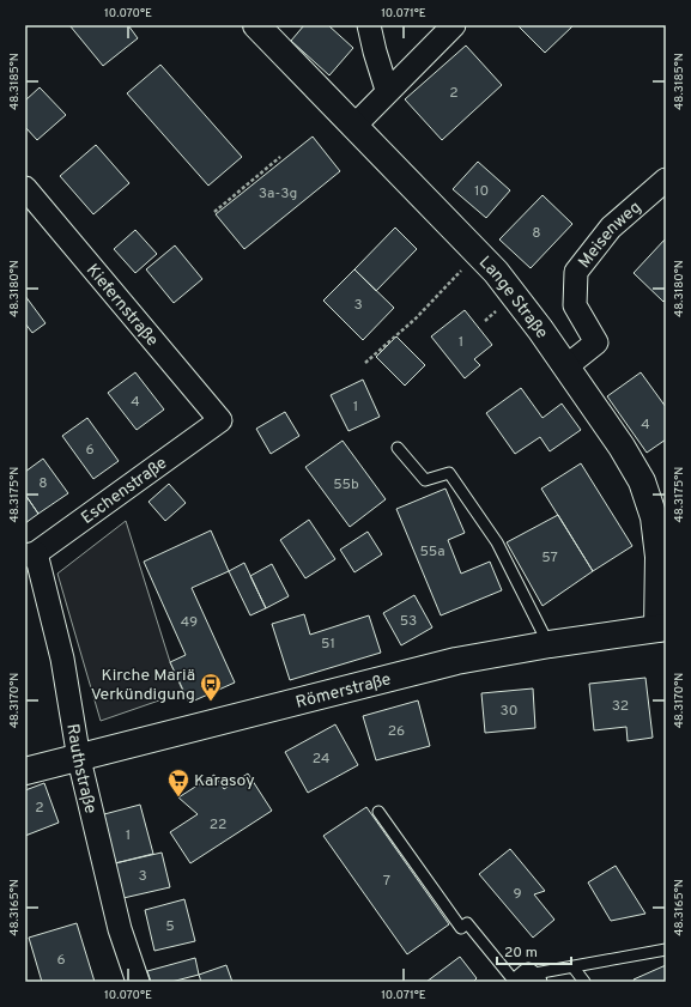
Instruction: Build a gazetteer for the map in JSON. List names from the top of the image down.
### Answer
{
  "streets": {
    "street": [
      "Meisenweg",
      "Lange Straße",
      "Kiefernstraße",
      "Eschenstraße",
      "Römerstraße",
      "Rauthstraße"
    ]
  },
  "crossings": [
    ["Meisenweg", "Lange Straße"],
    ["Lange Straße", "Römerstraße"],
    ["Kiefernstraße", "Eschenstraße"],
    ["Eschenstraße", "Rauthstraße"],
    ["Römerstraße", "Rauthstraße"]
  ],
  "places": {
    "bus stop": ["Kirche Mariä Verkündigung"],
    "supermarket": ["Karasoy"]
  },
  "house_numbers": [
    "2",
    "10",
    "3a-3g",
    "8",
    "3",
    "1",
    "4",
    "1",
    "4",
    "6",
    "8",
    "55b",
    "55a",
    "57",
    "53",
    "49",
    "51",
    "32",
    "30",
    "26",
    "24",
    "2",
    "22",
    "1",
    "3",
    "7",
    "9",
    "5",
    "6"
  ],
  "scale_bar": "20 m",
  "coordinates": [
    "10.070°E",
    "10.071°E",
    "48.3185°N",
    "48.3180°N",
    "48.3175°N",
    "48.3170°N",
    "48.3165°N"
  ]
}
